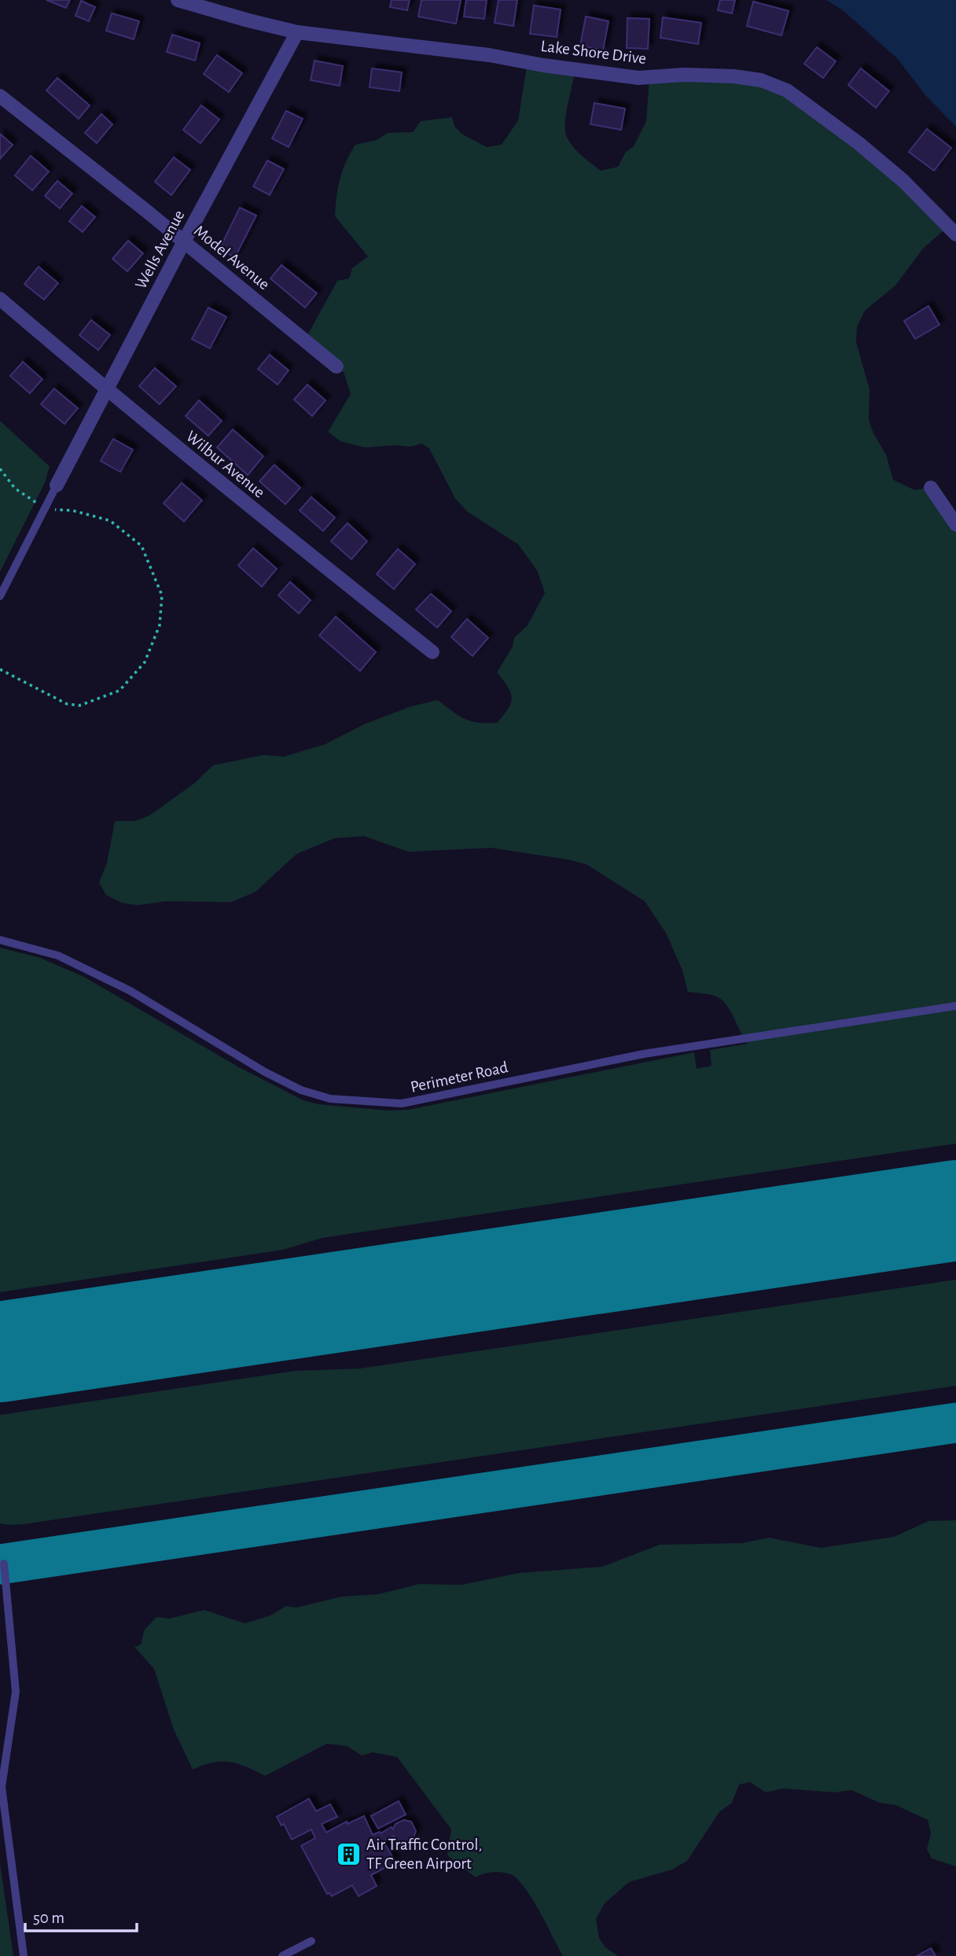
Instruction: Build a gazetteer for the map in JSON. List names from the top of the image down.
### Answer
{
  "streets": {
    "street": [
      "Lake Shore Drive",
      "Wells Avenue",
      "Model Avenue",
      "Wilbur Avenue"
    ],
    "lane": ["Perimeter Road"]
  },
  "crossings": [
    ["Lake Shore Drive", "Wells Avenue"],
    ["Wells Avenue", "Model Avenue"],
    ["Wells Avenue", "Wilbur Avenue"]
  ],
  "places": {
    "building": ["Air Traffic Control, TF Green Airport"]
  },
  "scale_bar": "50 m"
}
